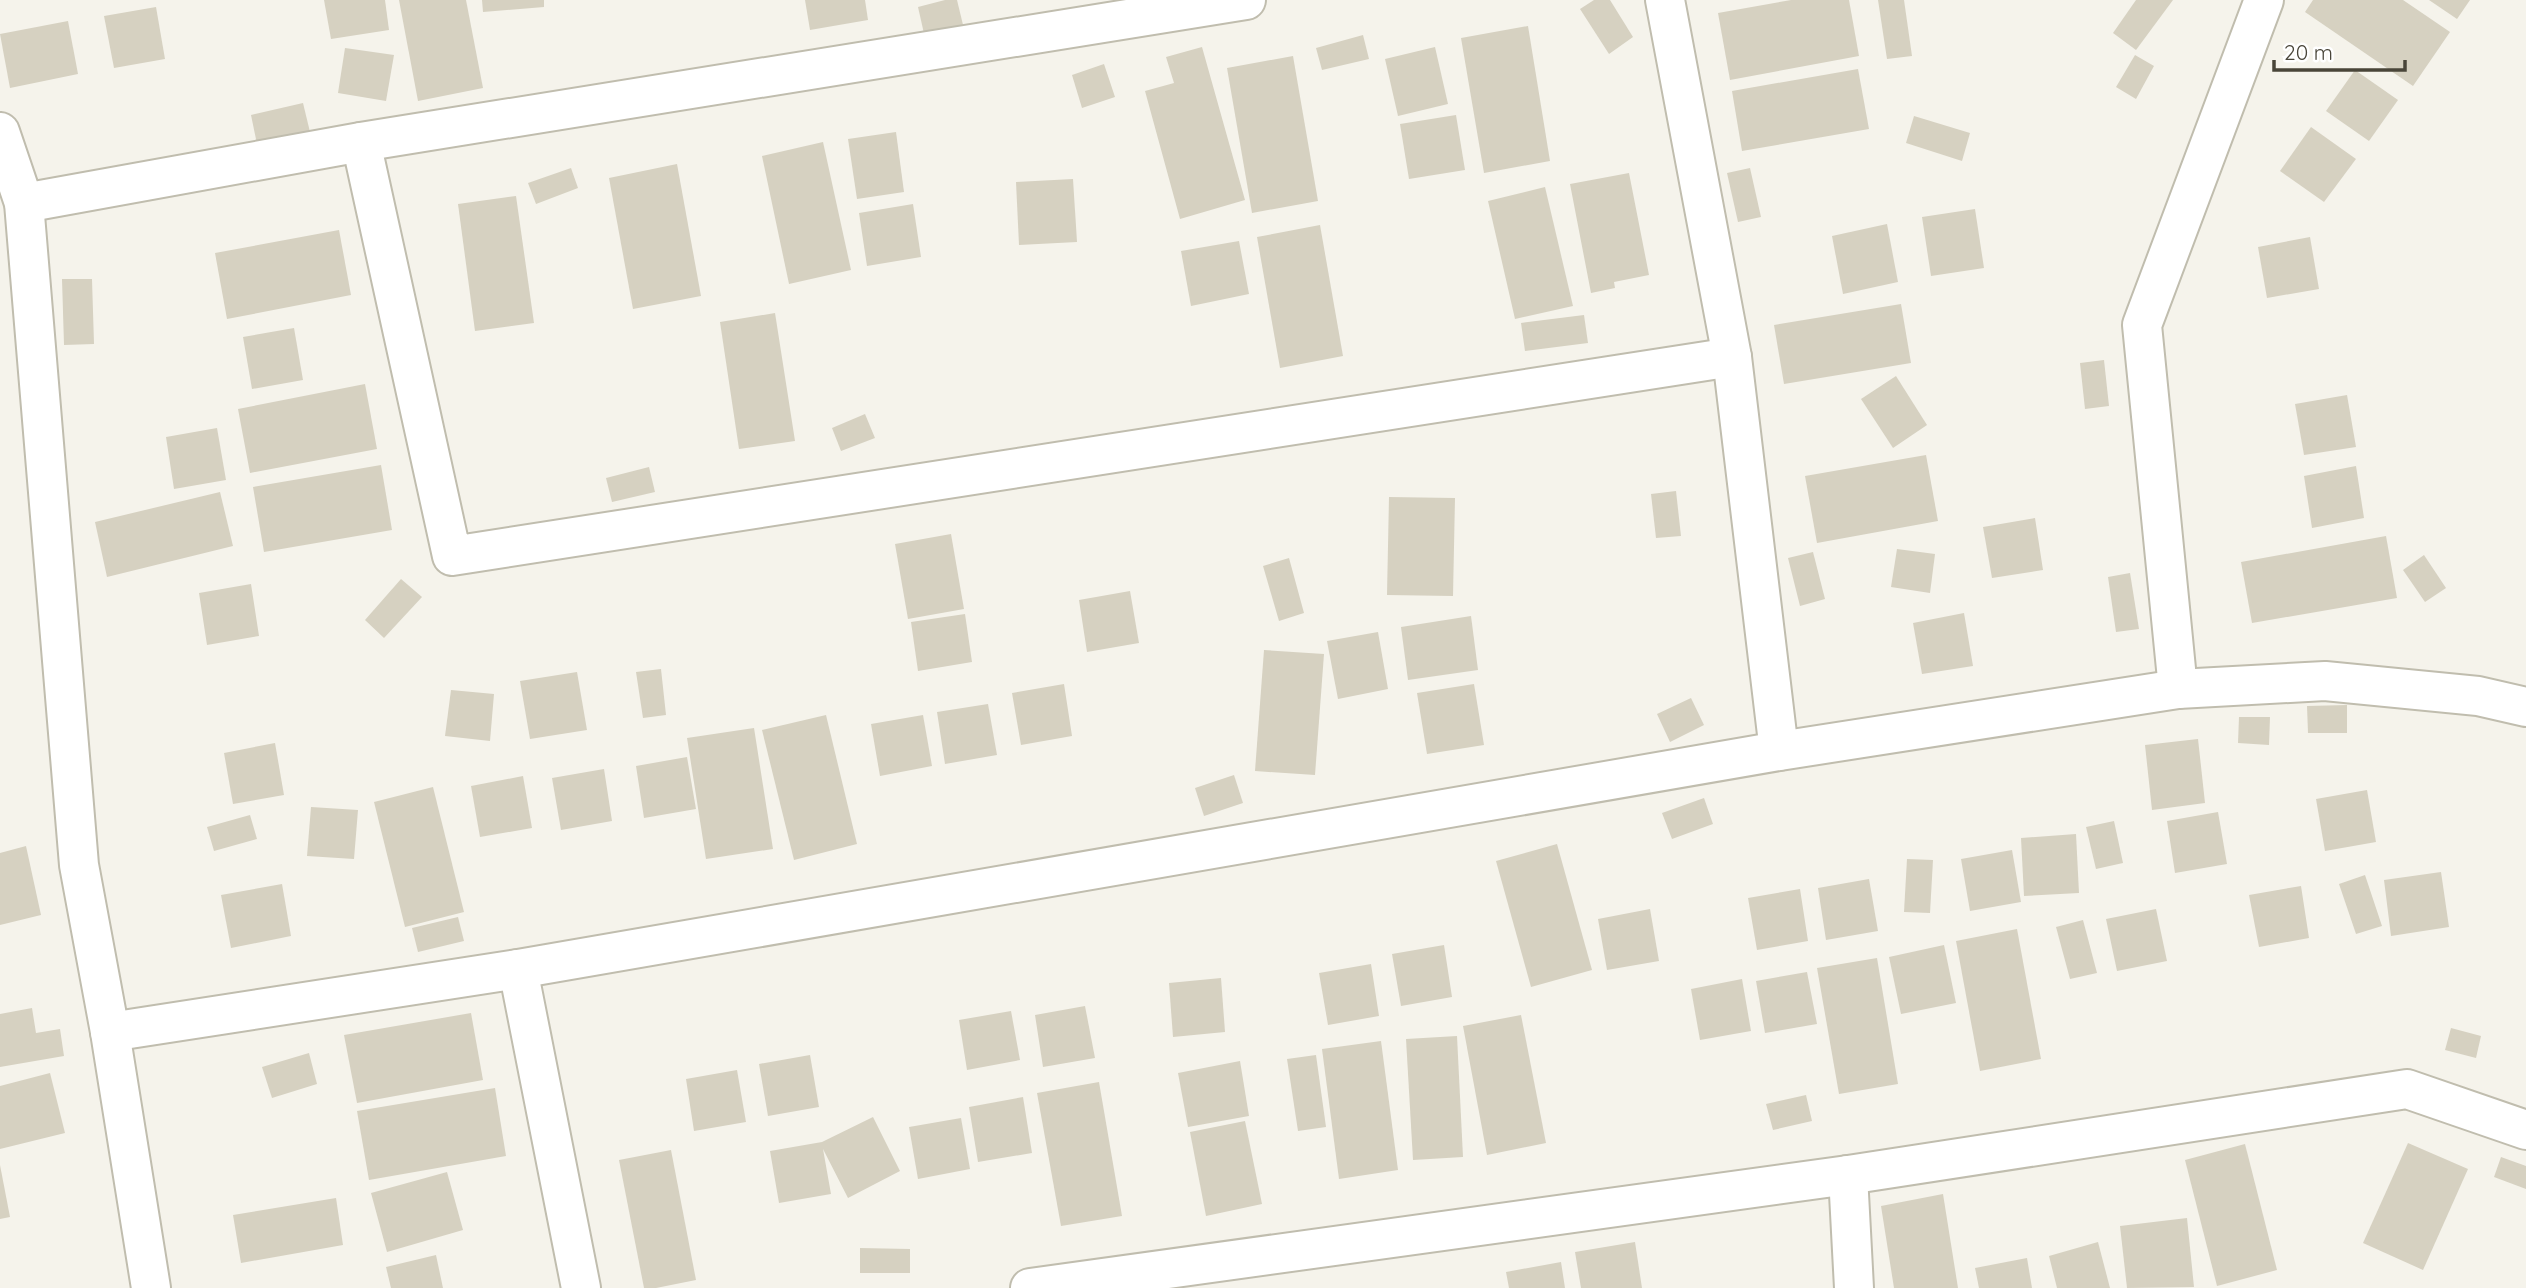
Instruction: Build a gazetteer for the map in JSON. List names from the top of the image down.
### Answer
{
  "scale_bar": "20 m"
}
